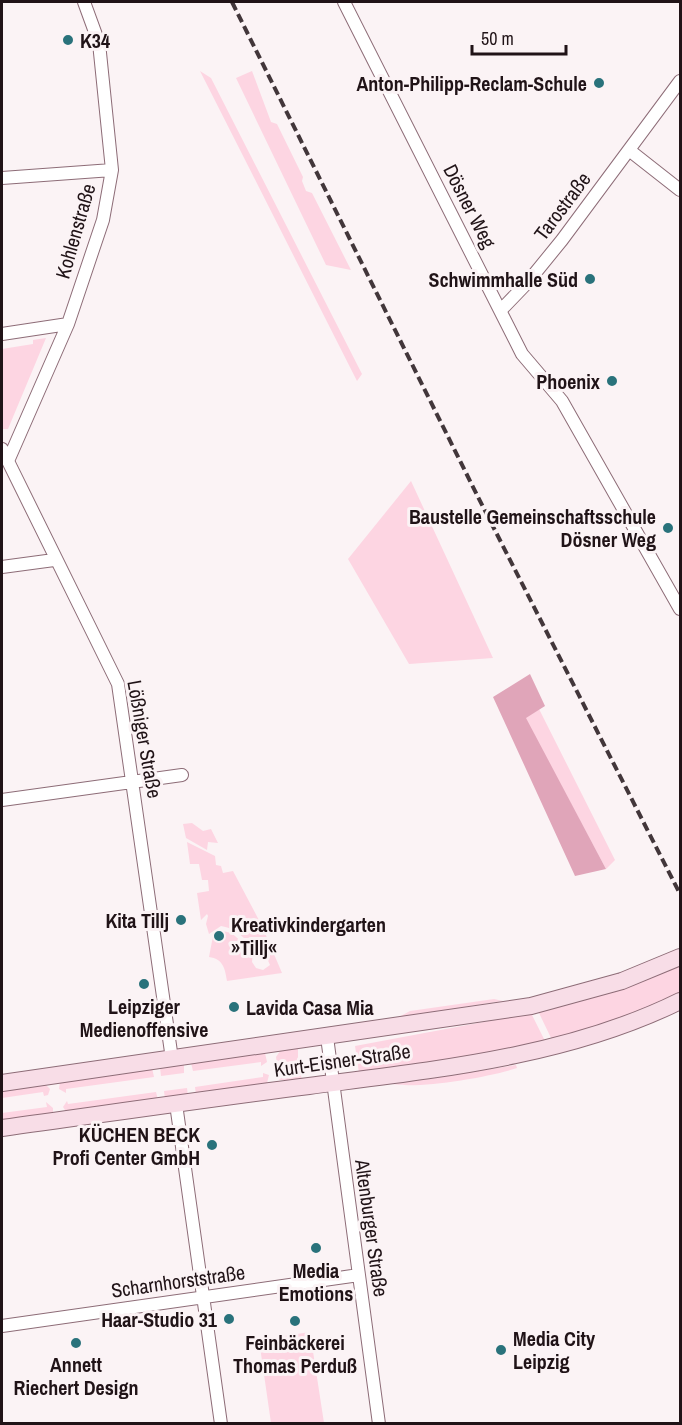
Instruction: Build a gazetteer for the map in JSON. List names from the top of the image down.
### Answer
{
  "streets": {
    "main road": ["Kurt-Eisner-Straße"],
    "street": [
      "Dösner Weg",
      "Tarostraße",
      "Kohlenstraße",
      "Lößniger Straße",
      "Altenburger Straße",
      "Scharnhorststraße"
    ]
  },
  "crossings": [
    ["Dösner Weg", "Tarostraße"],
    ["Kohlenstraße", "Lößniger Straße"],
    ["Lößniger Straße", "Kurt-Eisner-Straße"],
    ["Kurt-Eisner-Straße", "Altenburger Straße"],
    ["Altenburger Straße", "Scharnhorststraße"]
  ],
  "places": [
    "K34",
    "Anton-Philipp-Reclam-Schule",
    "Schwimmhalle Süd",
    "Phoenix",
    "Baustelle Gemeinschaftsschule Dösner Weg",
    "Kita Tillj",
    "Kreativkindergarten »Tillj«",
    "Leipziger Medienoffensive",
    "Lavida Casa Mia",
    "KÜCHEN BECK Profi Center GmbH",
    "Media Emotions",
    "Haar-Studio 31",
    "Feinbäckerei Thomas Perduß",
    "Annett Riechert Design",
    "Media City Leipzig"
  ],
  "scale_bar": "50 m"
}
